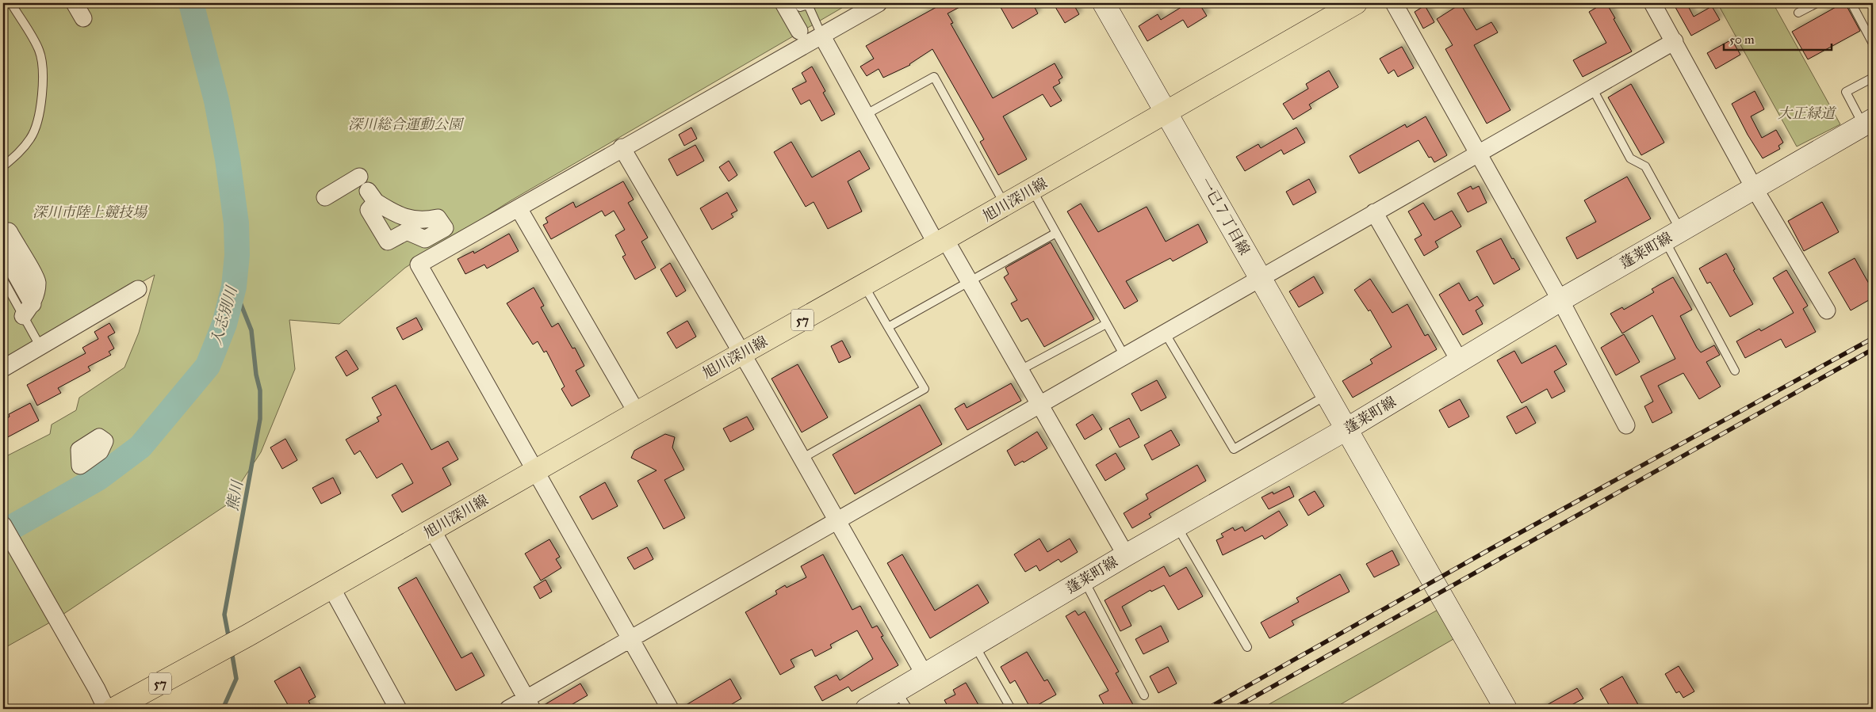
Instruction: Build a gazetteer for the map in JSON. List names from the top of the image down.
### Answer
{
  "streets": {
    "main road": ["旭川深川線", "57"],
    "street": ["一已７丁目線", "蓬莱町線"]
  },
  "crossings": [
    ["旭川深川線", "一已７丁目線"],
    ["一已７丁目線", "蓬莱町線"]
  ],
  "water": ["入志別川", "熊川"],
  "parks": ["大正緑道", "深川総合運動公園", "深川市陸上競技場"],
  "scale_bar": "50 m"
}
